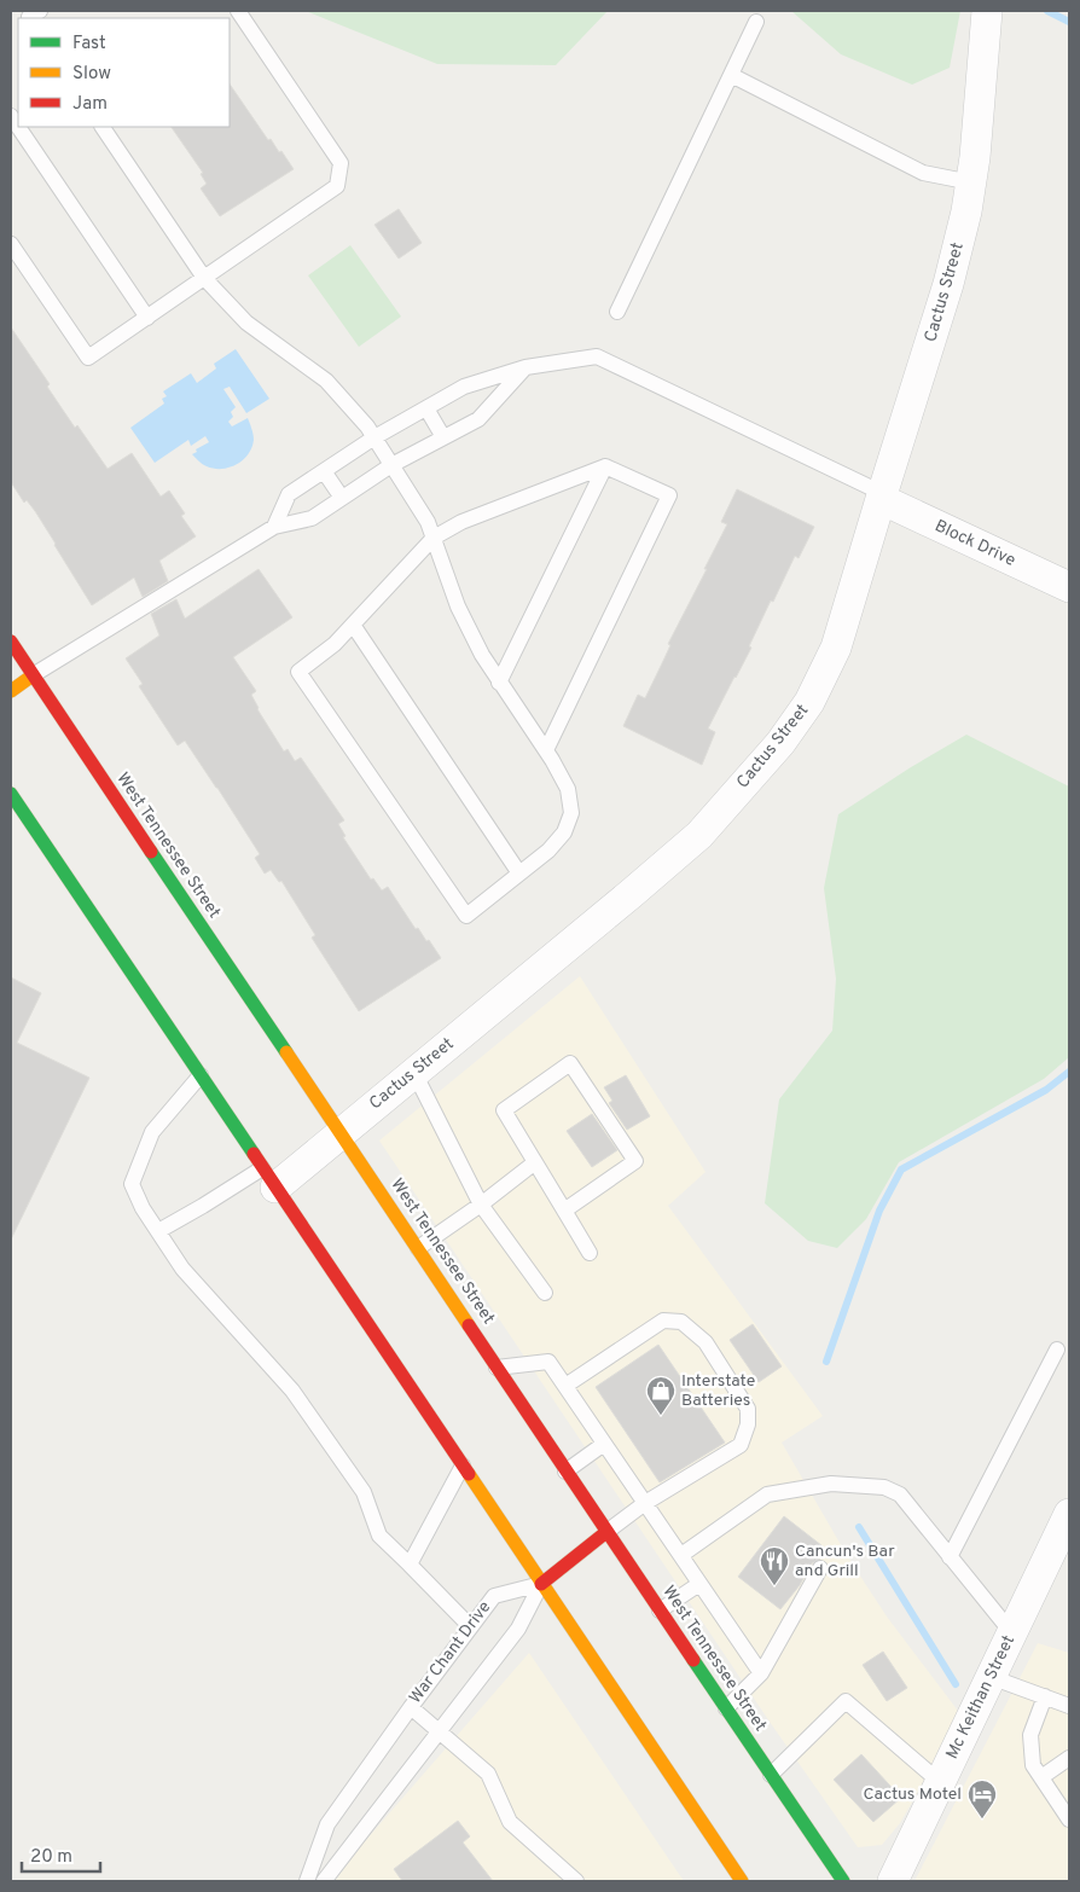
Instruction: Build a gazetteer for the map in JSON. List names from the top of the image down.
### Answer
{
  "streets": {
    "main road": ["West Tennessee Street"],
    "street": ["Cactus Street", "Block Drive", "Mc Keithan Street"],
    "lane": ["War Chant Drive"]
  },
  "crossings": [
    ["Cactus Street", "Block Drive"],
    ["Cactus Street", "West Tennessee Street"]
  ],
  "places": {
    "shop": ["Interstate Batteries"],
    "restaurant": ["Cancun's Bar and Grill"],
    "hotel": ["Cactus Motel"]
  },
  "legend": ["Fast", "Slow", "Jam"],
  "scale_bar": "20 m"
}
